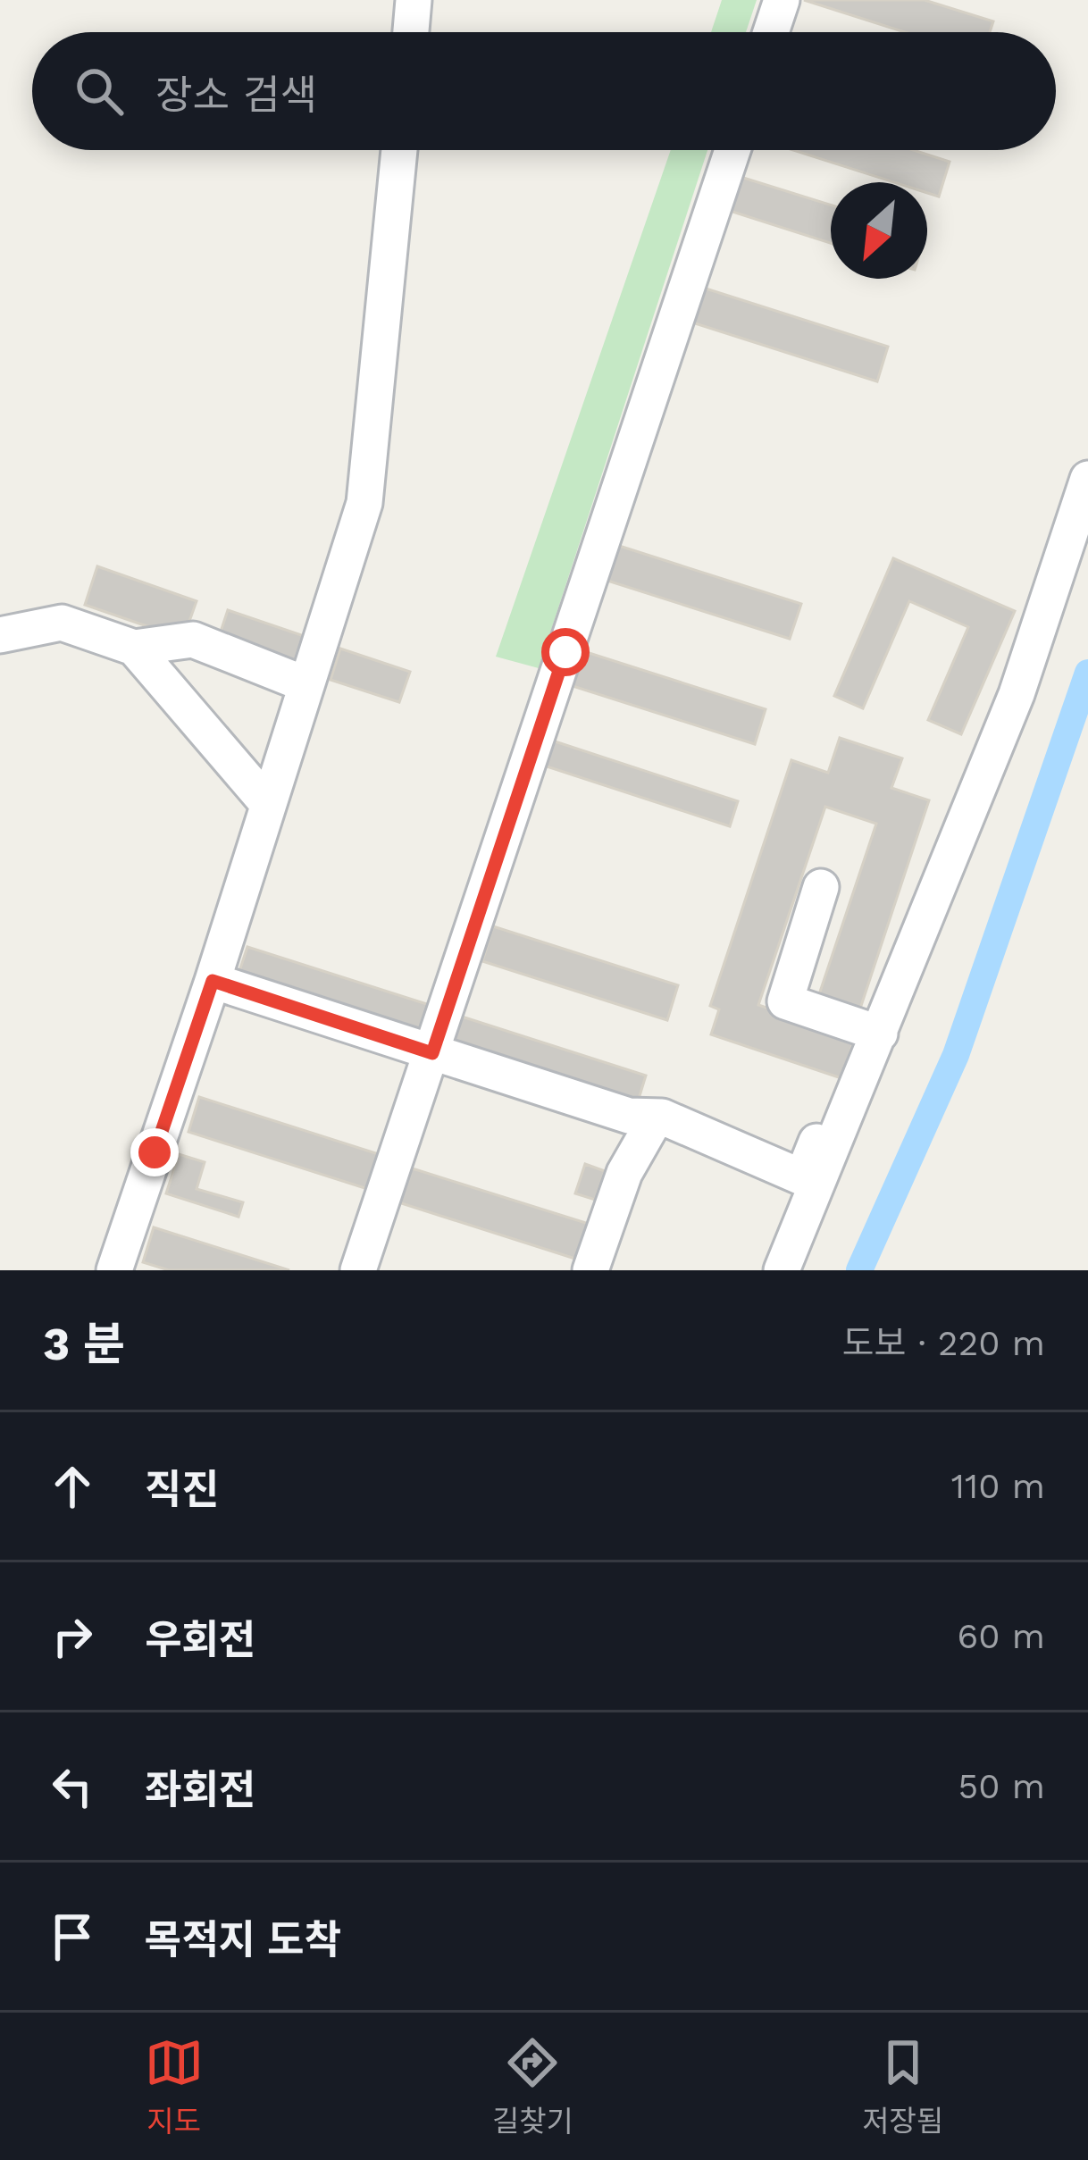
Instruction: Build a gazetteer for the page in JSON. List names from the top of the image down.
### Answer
{
  "north": "bottom left",
  "page": {
    "search": "장소 검색",
    "heading": ["3 분", "도보 · 220 m"],
    "list": [
      ["직진", "110 m"],
      ["우회전", "60 m"],
      ["좌회전", "50 m"],
      "목적지 도착"
    ],
    "nav": ["지도", "길찾기", "저장됨"]
  }
}
